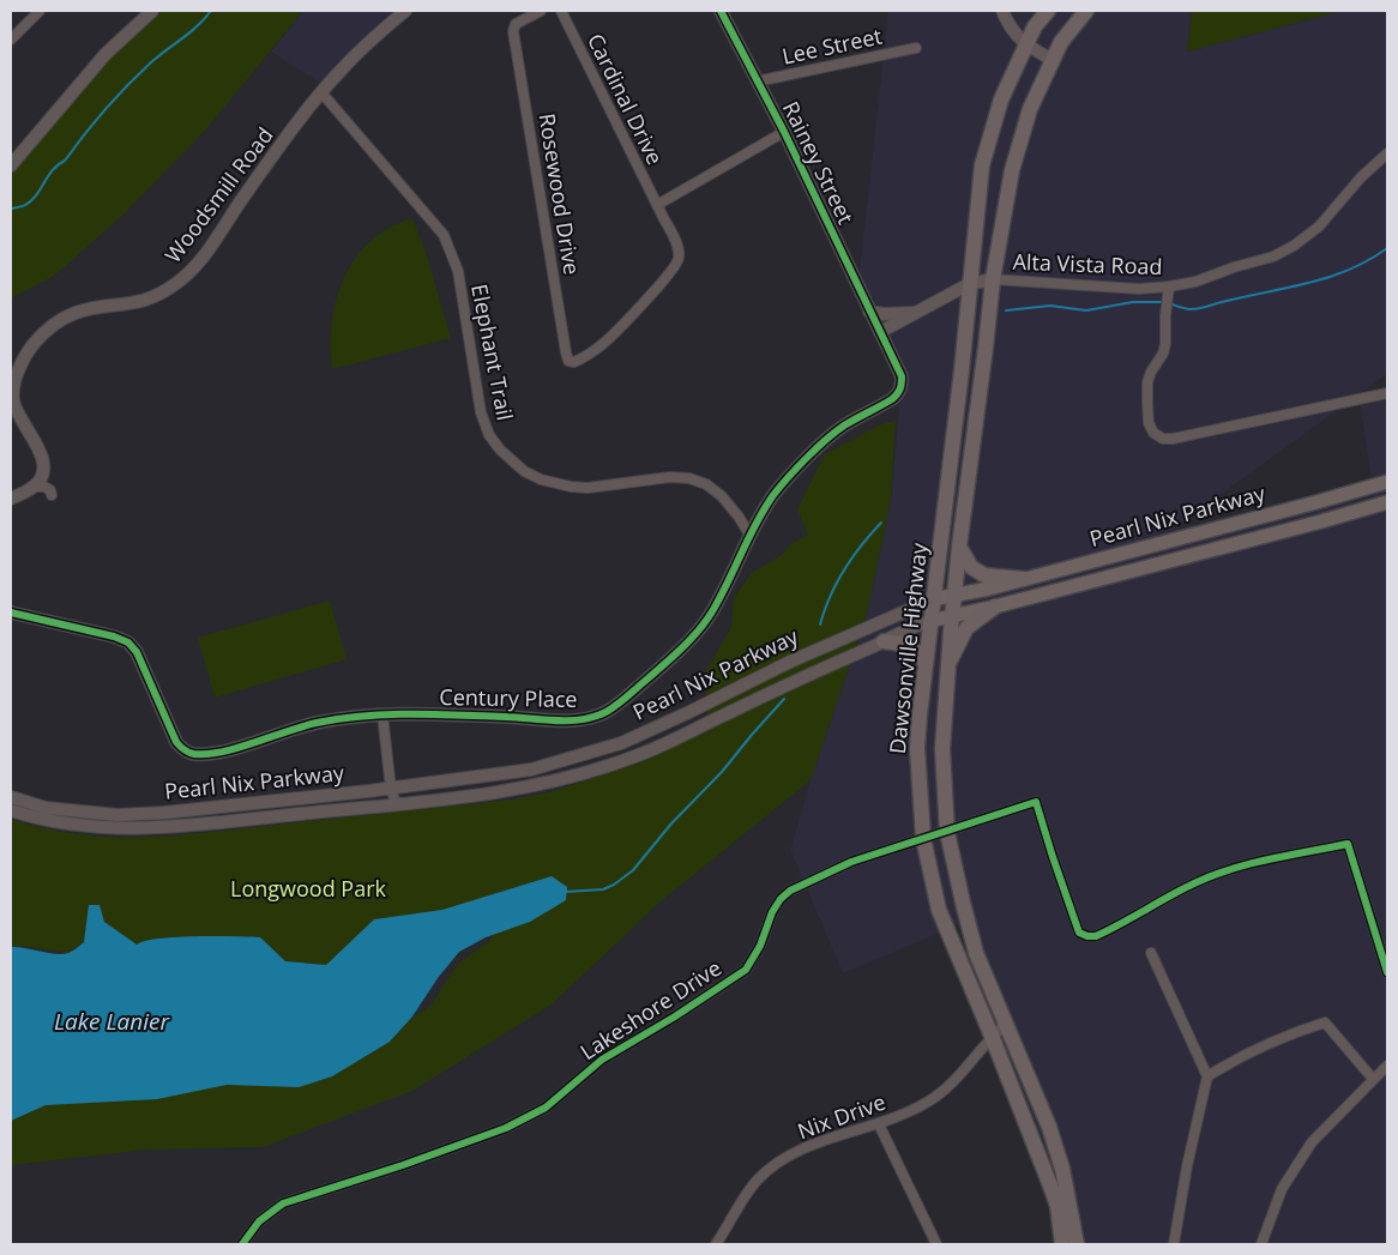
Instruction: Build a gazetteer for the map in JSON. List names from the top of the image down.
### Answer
{
  "streets": {
    "main road": ["Pearl Nix Parkway", "Dawsonville Highway"],
    "street": [
      "Lee Street",
      "Cardinal Drive",
      "Rainey Street",
      "Rosewood Drive",
      "Woodsmill Road",
      "Alta Vista Road",
      "Elephant Trail",
      "Century Place",
      "Lakeshore Drive",
      "Nix Drive"
    ]
  },
  "crossings": [
    ["Lee Street", "Rainey Street"],
    ["Cardinal Drive", "Rosewood Drive"],
    ["Rainey Street", "Century Place"],
    ["Woodsmill Road", "Elephant Trail"],
    ["Alta Vista Road", "Dawsonville Highway"],
    ["Elephant Trail", "Century Place"],
    ["Pearl Nix Parkway", "Dawsonville Highway"],
    ["Dawsonville Highway", "Lakeshore Drive"],
    ["Dawsonville Highway", "Nix Drive"]
  ],
  "water": ["Lake Lanier"],
  "parks": ["Longwood Park"]
}
